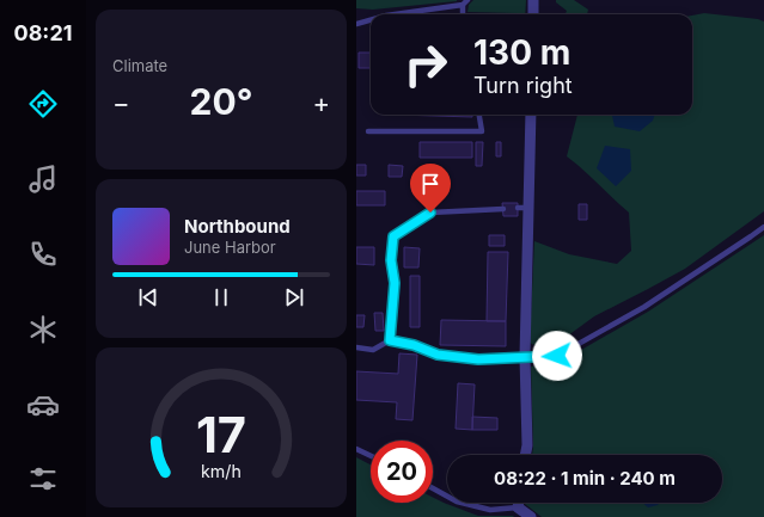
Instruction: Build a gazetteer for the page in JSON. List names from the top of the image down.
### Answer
{
  "page": {
    "tabs": "08:21",
    "tile": "Climate",
    "turn": ["130 m", "Turn right"],
    "heat": ["−", "20°", "+"],
    "song": ["Northbound", "June Harbor"],
    "limit": "20",
    "trip": "08:22 · 1 min · 240 m",
    "gauge": ["17", "km/h"]
  }
}
